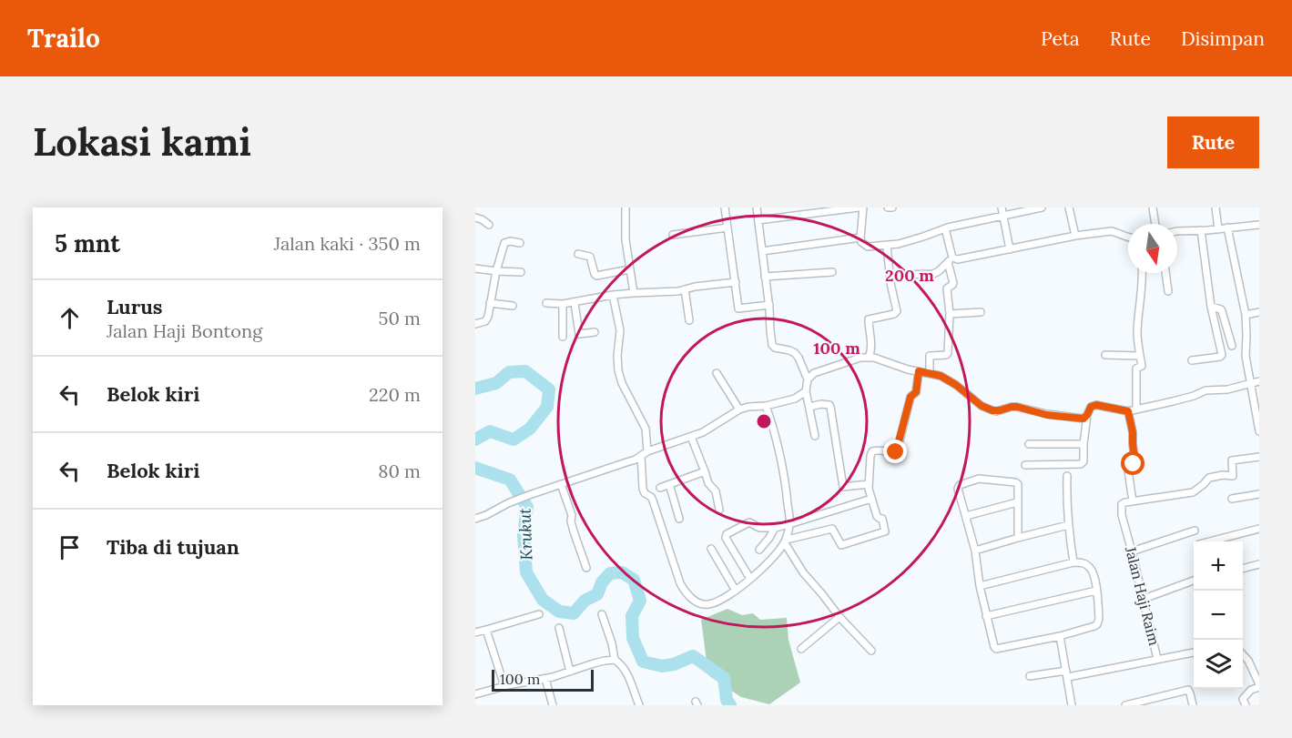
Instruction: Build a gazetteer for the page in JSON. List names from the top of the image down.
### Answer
{
  "streets": {
    "street": ["Jalan Haji Raim"]
  },
  "water": ["Krukut"],
  "scale_bar": "100 m",
  "north": "bottom",
  "page": {
    "header": "Trailo",
    "nav": ["Peta", "Rute", "Disimpan"],
    "buttons": "Rute",
    "title": "Lokasi kami",
    "heading": ["5 mnt", "Jalan kaki · 350 m"],
    "list": [
      ["Lurus", "Jalan Haji Bontong", "50 m"],
      ["Belok kiri", "220 m"],
      ["Belok kiri", "80 m"],
      "Tiba di tujuan"
    ],
    "map_buttons": ["+", "−"],
    "scale": "100 m"
  },
  "rings": ["200 m", "100 m"]
}
